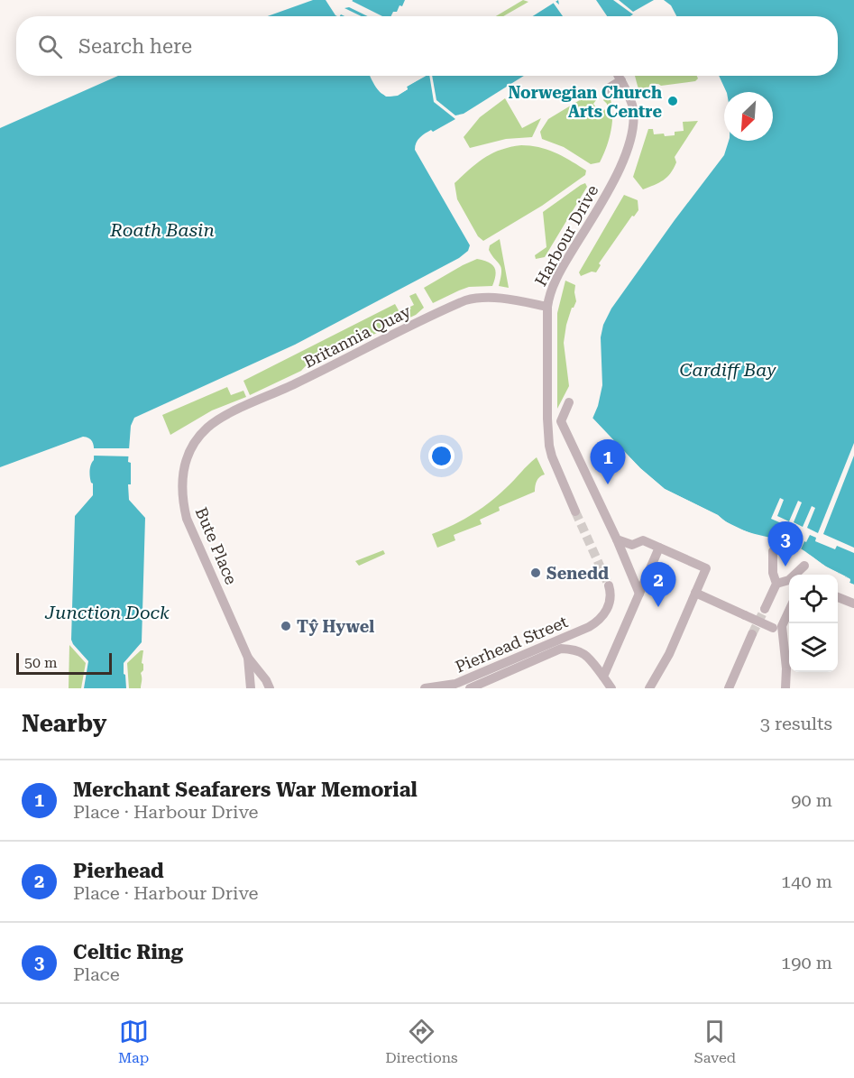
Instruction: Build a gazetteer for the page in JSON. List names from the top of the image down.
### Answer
{
  "streets": {
    "street": [
      "Harbour Drive",
      "Britannia Quay",
      "Bute Place",
      "Pierhead Street"
    ]
  },
  "crossings": [
    ["Harbour Drive", "Britannia Quay"],
    ["Britannia Quay", "Bute Place"]
  ],
  "water": ["Roath Basin", "Cardiff Bay", "Junction Dock"],
  "places": ["Norwegian Church Arts Centre", "Senedd", "Tŷ Hywel"],
  "scale_bar": "50 m",
  "north": "bottom left",
  "page": {
    "search": "Search here",
    "pins": ["1", "3", "2"],
    "scale": "50 m",
    "heading": ["Nearby", "3 results"],
    "list": [
      {
        "mark": "1",
        "name": "Merchant Seafarers War Memorial",
        "note": "Place · Harbour Drive",
        "value": "90 m"
      },
      {
        "mark": "2",
        "name": "Pierhead",
        "note": "Place · Harbour Drive",
        "value": "140 m"
      },
      {
        "mark": "3",
        "name": "Celtic Ring",
        "note": "Place",
        "value": "190 m"
      }
    ],
    "nav": ["Map", "Directions", "Saved"]
  }
}
